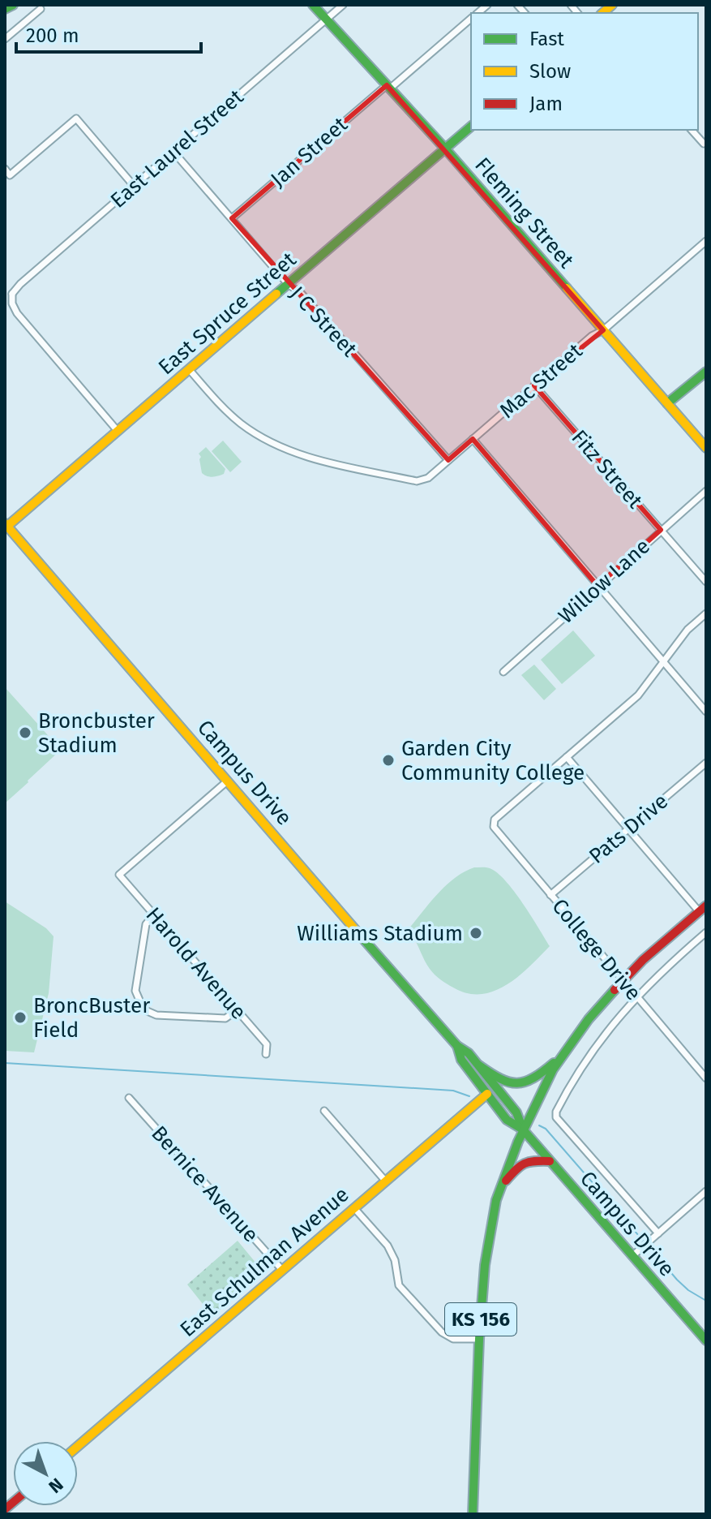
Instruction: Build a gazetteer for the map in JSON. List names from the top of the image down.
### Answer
{
  "streets": {
    "main road": [
      "Fleming Street",
      "East Spruce Street",
      "Campus Drive",
      "East Schulman Avenue",
      "KS 156"
    ],
    "street": [
      "East Laurel Street",
      "Jan Street",
      "J C Street",
      "Mac Street",
      "Fitz Street",
      "Willow Lane",
      "Pats Drive",
      "College Drive",
      "Harold Avenue",
      "Bernice Avenue"
    ]
  },
  "crossings": [
    ["East Laurel Street", "Fleming Street"],
    ["East Laurel Street", "J C Street"],
    ["Jan Street", "Fleming Street"],
    ["Jan Street", "J C Street"],
    ["Fleming Street", "East Spruce Street"],
    ["Fleming Street", "Mac Street"],
    ["East Spruce Street", "J C Street"],
    ["East Spruce Street", "Mac Street"],
    ["East Spruce Street", "Campus Drive"],
    ["J C Street", "Mac Street"],
    ["Mac Street", "Fitz Street"],
    ["Fitz Street", "Willow Lane"],
    ["Campus Drive", "Harold Avenue"],
    ["Campus Drive", "East Schulman Avenue"],
    ["Campus Drive", "KS 156"],
    ["Pats Drive", "College Drive"],
    ["College Drive", "KS 156"],
    ["Bernice Avenue", "East Schulman Avenue"]
  ],
  "places": [
    "Broncbuster Stadium",
    "Garden City Community College",
    "Williams Stadium",
    "BroncBuster Field"
  ],
  "legend": ["Fast", "Slow", "Jam"],
  "scale_bar": "200 m",
  "north": "bottom right"
}
